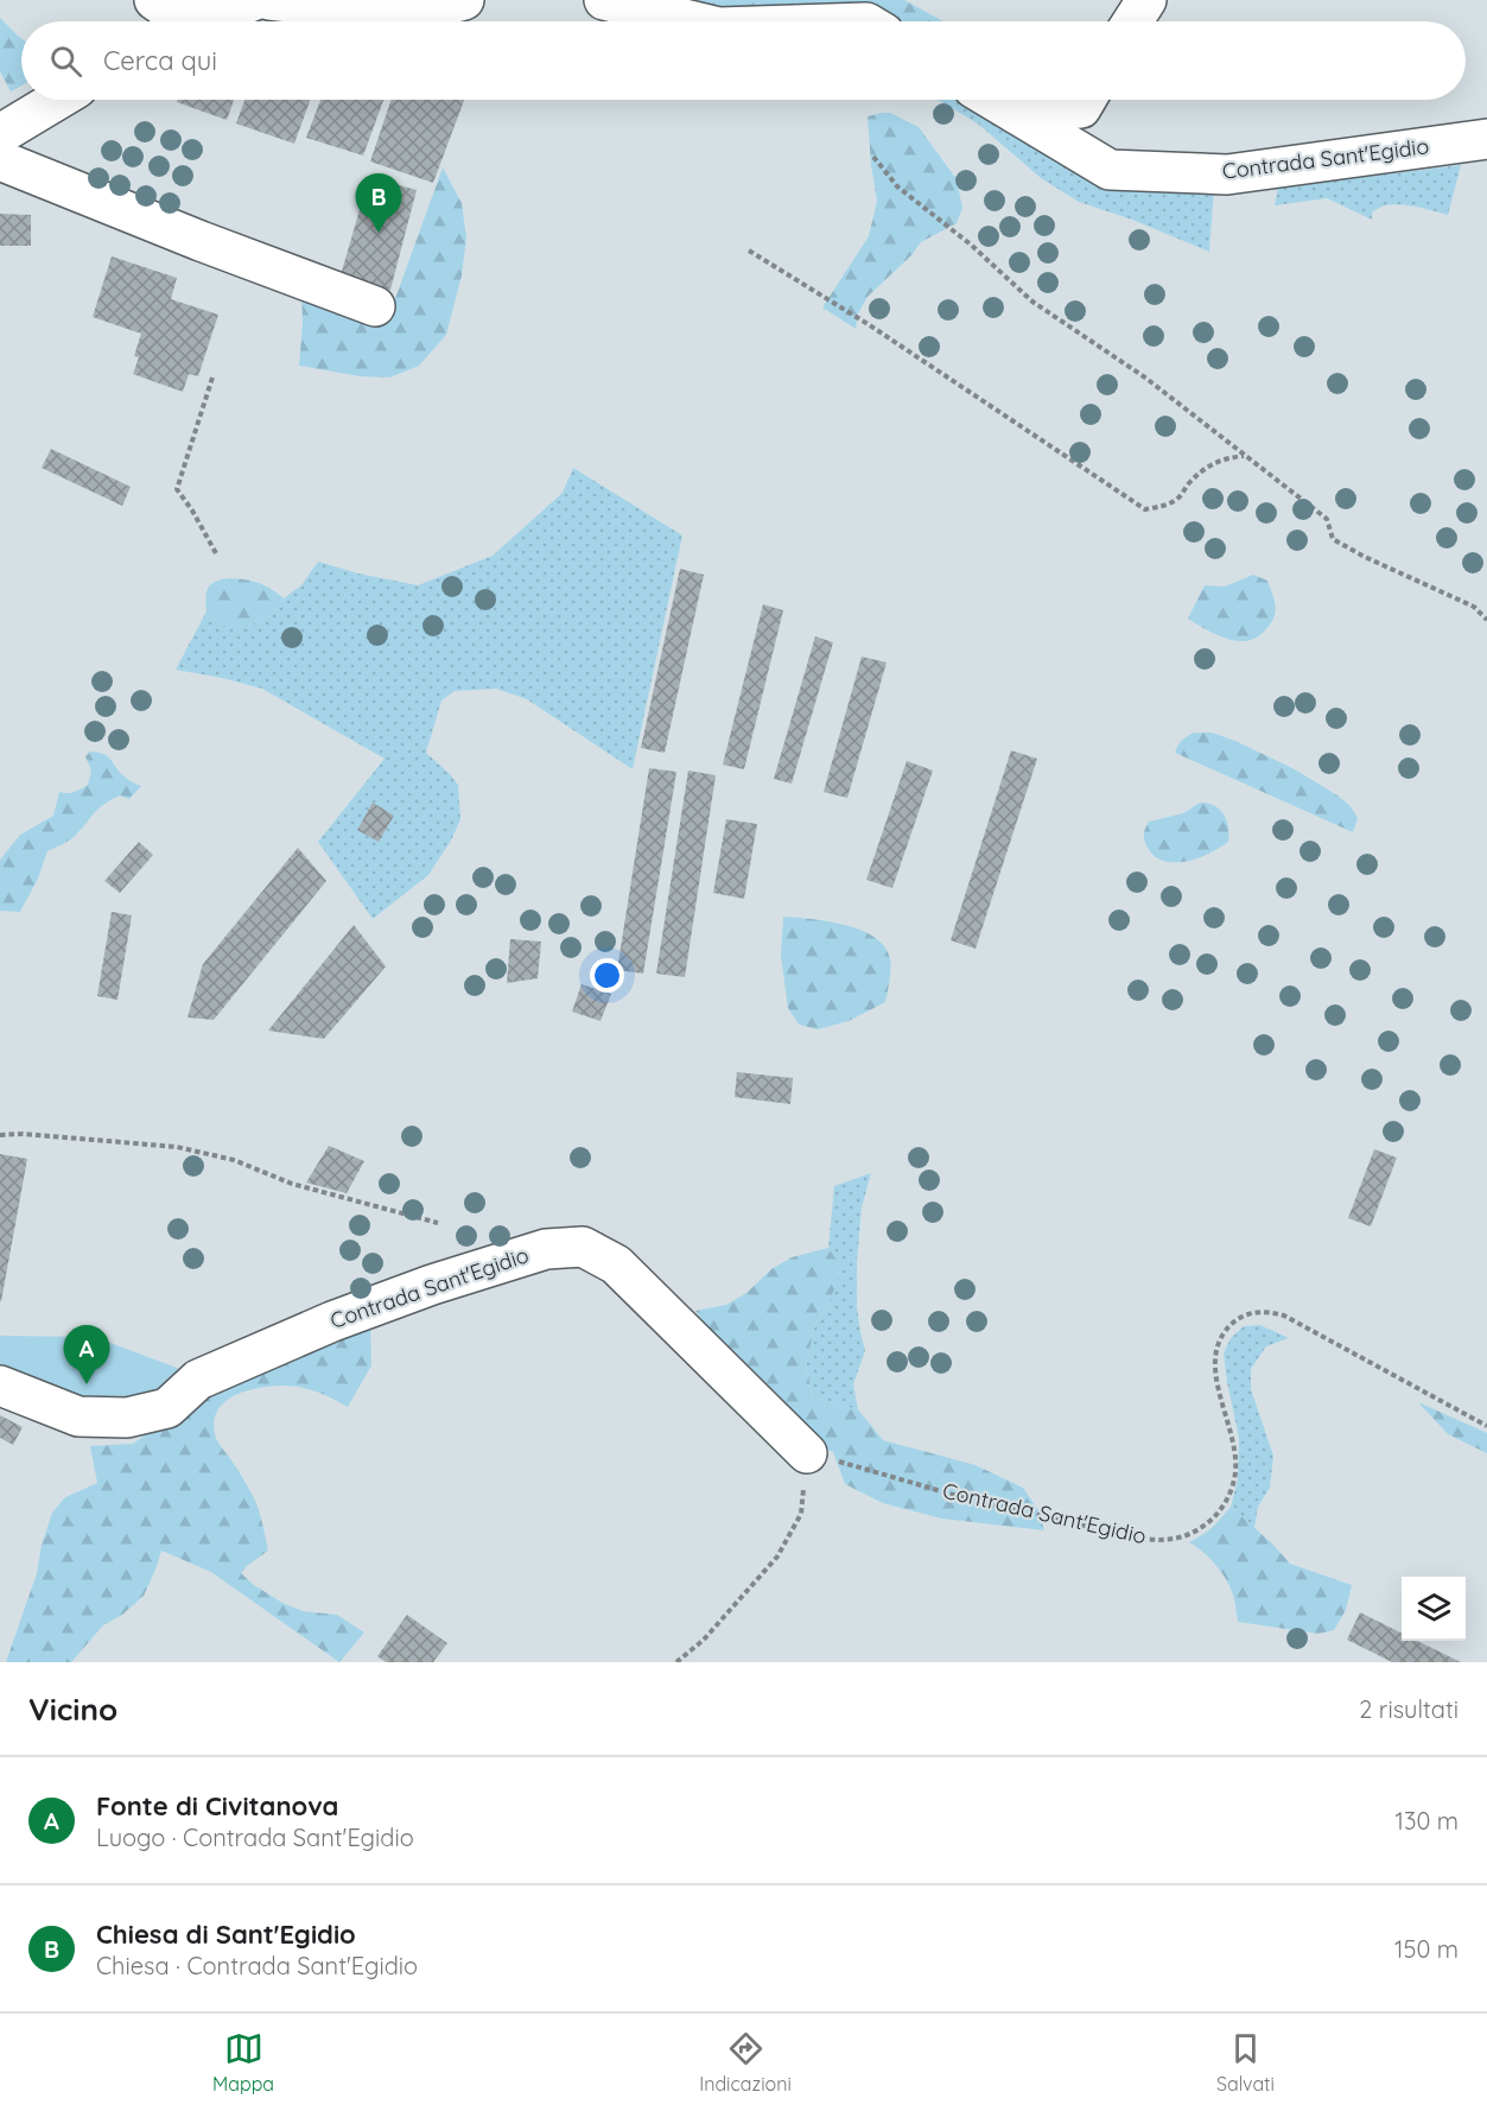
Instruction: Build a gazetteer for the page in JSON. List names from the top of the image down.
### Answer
{
  "streets": {
    "street": ["Contrada Sant'Egidio"]
  },
  "page": {
    "search": "Cerca qui",
    "pins": ["B", "A"],
    "heading": ["Vicino", "2 risultati"],
    "list": [
      {
        "mark": "A",
        "name": "Fonte di Civitanova",
        "note": "Luogo · Contrada Sant'Egidio",
        "value": "130 m"
      },
      {
        "mark": "B",
        "name": "Chiesa di Sant'Egidio",
        "note": "Chiesa · Contrada Sant'Egidio",
        "value": "150 m"
      }
    ],
    "nav": ["Mappa", "Indicazioni", "Salvati"]
  }
}
